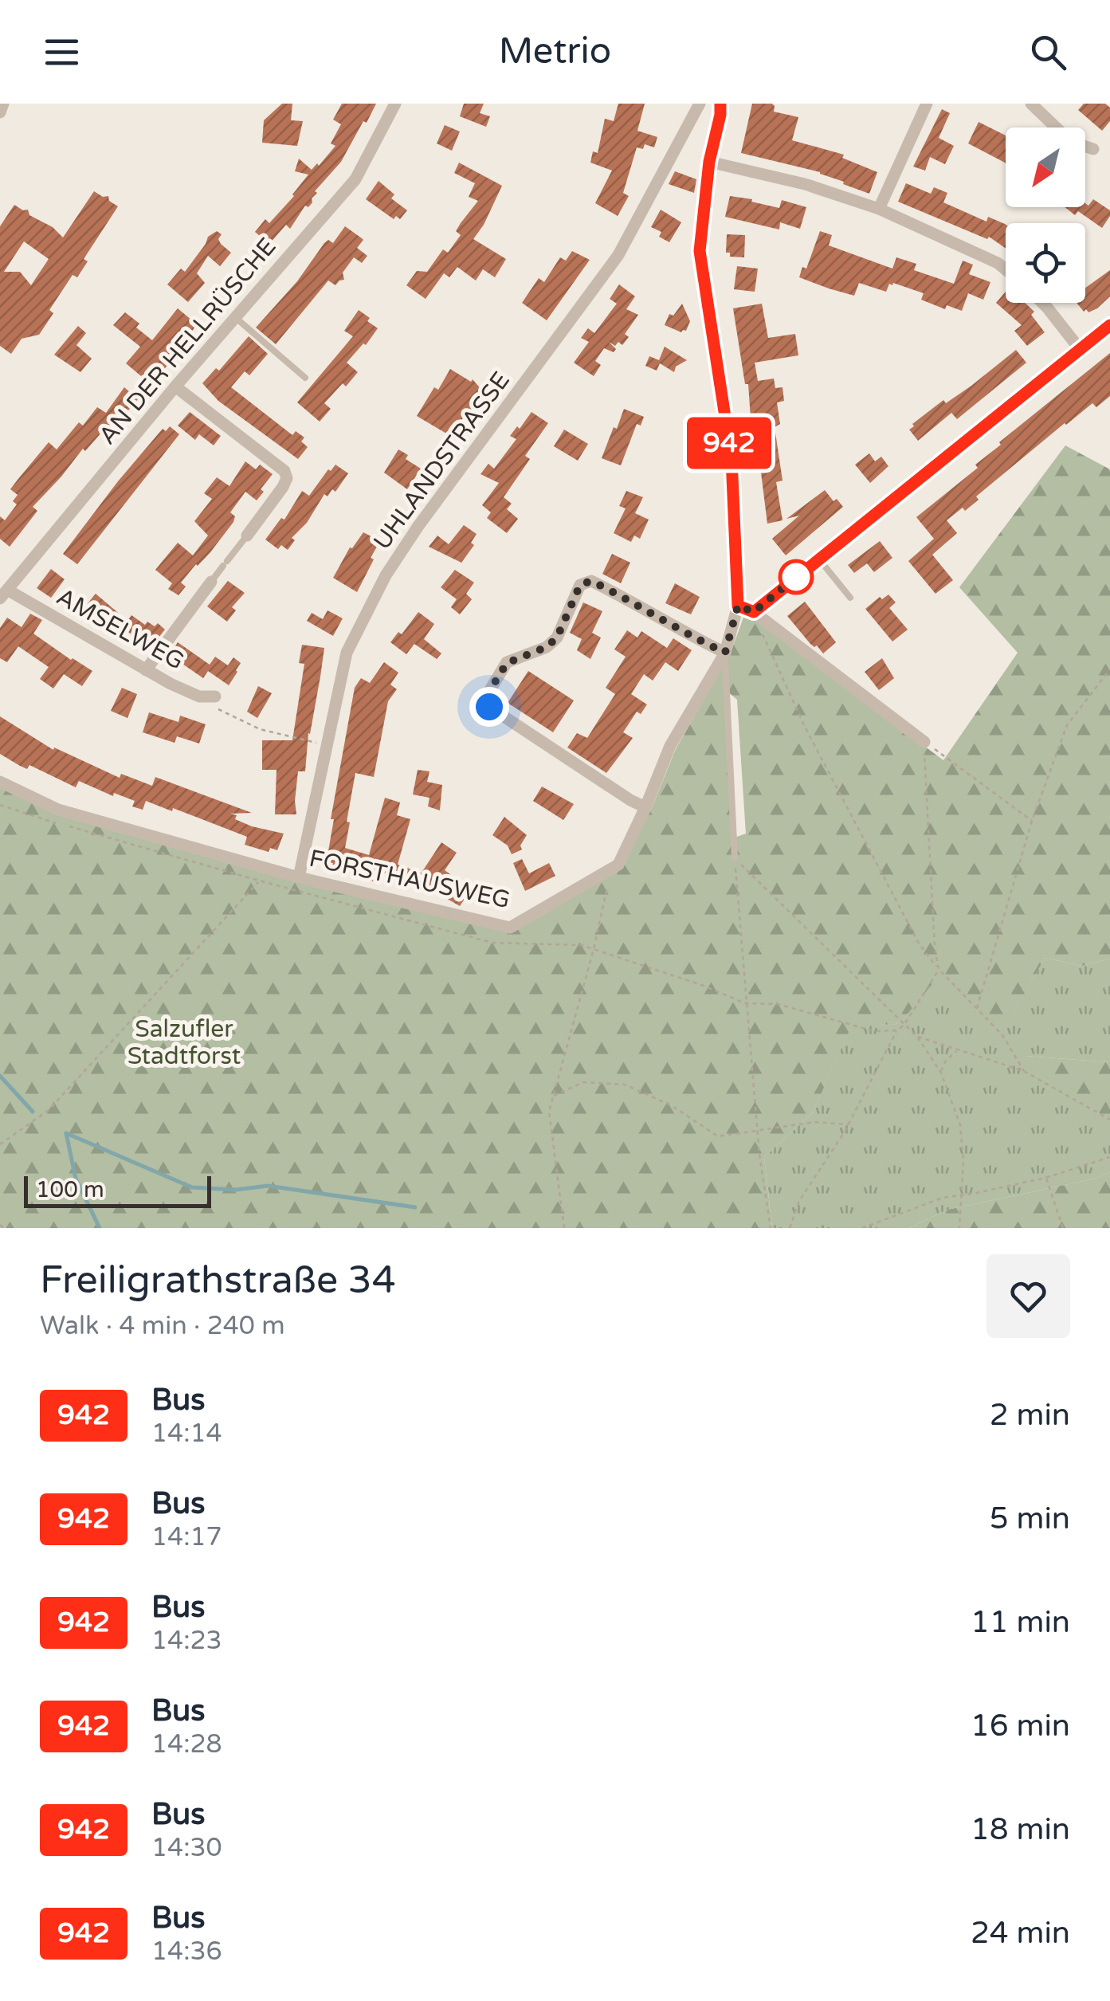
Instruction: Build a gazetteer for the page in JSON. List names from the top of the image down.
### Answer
{
  "streets": {
    "street": [
      "AN DER HELLRÜSCHE",
      "UHLANDSTRASSE",
      "AMSELWEG",
      "FORSTHAUSWEG"
    ]
  },
  "crossings": [
    ["AN DER HELLRÜSCHE", "AMSELWEG"],
    ["UHLANDSTRASSE", "FORSTHAUSWEG"]
  ],
  "parks": ["Salzufler Stadtforst"],
  "lines": ["bus line 942"],
  "scale_bar": "100 m",
  "north": "bottom left",
  "page": {
    "header": "Metrio",
    "on_map": "942",
    "scale": "100 m",
    "heading": ["Freiligrathstraße 34", "Walk · 4 min · 240 m"],
    "list": [
      {
        "mark": "942",
        "name": "Bus",
        "note": "14:14",
        "value": "2 min"
      },
      {
        "mark": "942",
        "name": "Bus",
        "note": "14:17",
        "value": "5 min"
      },
      {
        "mark": "942",
        "name": "Bus",
        "note": "14:23",
        "value": "11 min"
      },
      {
        "mark": "942",
        "name": "Bus",
        "note": "14:28",
        "value": "16 min"
      },
      {
        "mark": "942",
        "name": "Bus",
        "note": "14:30",
        "value": "18 min"
      },
      {
        "mark": "942",
        "name": "Bus",
        "note": "14:36",
        "value": "24 min"
      }
    ]
  }
}
